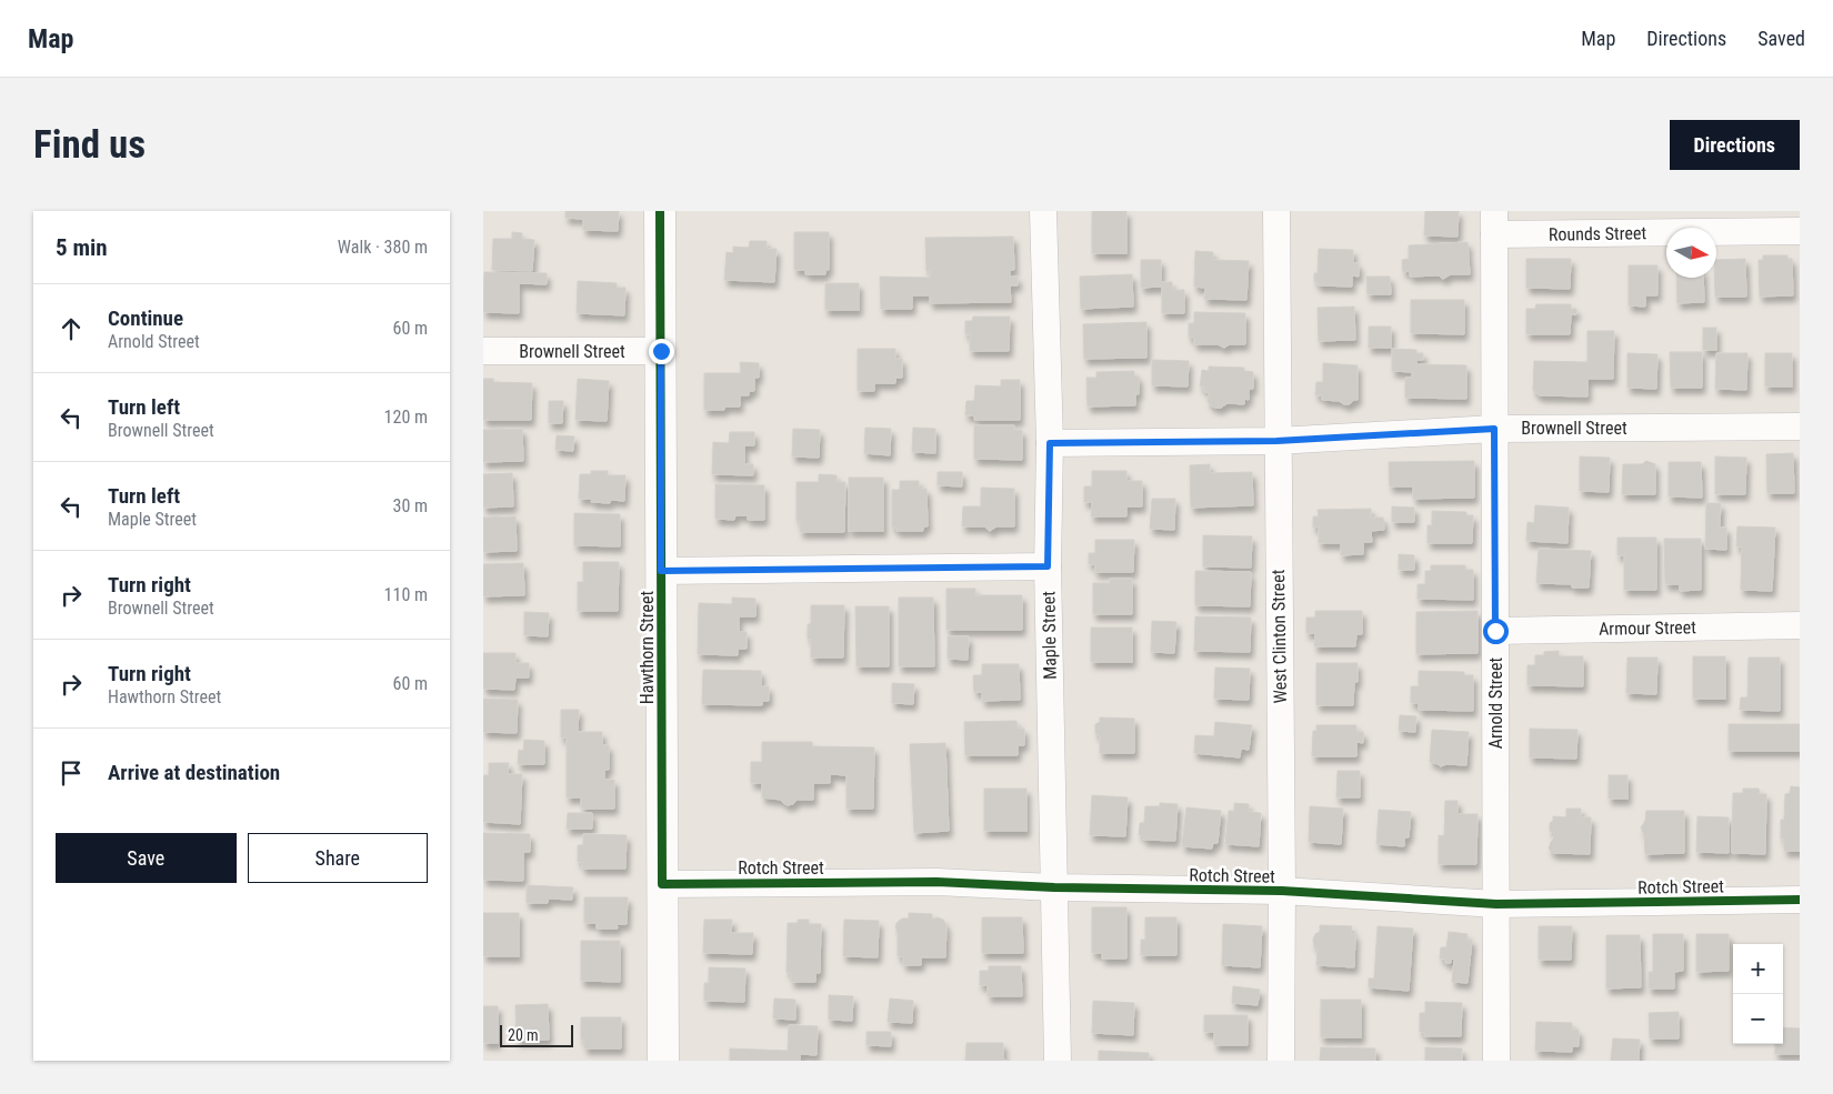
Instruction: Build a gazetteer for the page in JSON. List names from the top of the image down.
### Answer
{
  "streets": {
    "main road": ["Hawthorn Street"],
    "street": [
      "Rounds Street",
      "Brownell Street",
      "Armour Street",
      "Maple Street",
      "West Clinton Street",
      "Arnold Street",
      "Rotch Street"
    ]
  },
  "crossings": [
    ["Rounds Street", "Arnold Street"],
    ["Brownell Street", "Maple Street"],
    ["Brownell Street", "West Clinton Street"],
    ["Brownell Street", "Hawthorn Street"],
    ["Brownell Street", "Arnold Street"],
    ["Armour Street", "Arnold Street"],
    ["Maple Street", "Rotch Street"],
    ["West Clinton Street", "Rotch Street"],
    ["Hawthorn Street", "Rotch Street"],
    ["Arnold Street", "Rotch Street"]
  ],
  "scale_bar": "20 m",
  "north": "right",
  "page": {
    "header": "Map",
    "nav": ["Map", "Directions", "Saved"],
    "buttons": [
      "Directions",
      ["Save", "Share"]
    ],
    "title": "Find us",
    "heading": ["5 min", "Walk · 380 m"],
    "list": [
      ["Continue", "Arnold Street", "60 m"],
      ["Turn left", "Brownell Street", "120 m"],
      ["Turn left", "Maple Street", "30 m"],
      ["Turn right", "Brownell Street", "110 m"],
      ["Turn right", "Hawthorn Street", "60 m"],
      "Arrive at destination"
    ],
    "map_buttons": ["+", "−"],
    "scale": "20 m"
  }
}
